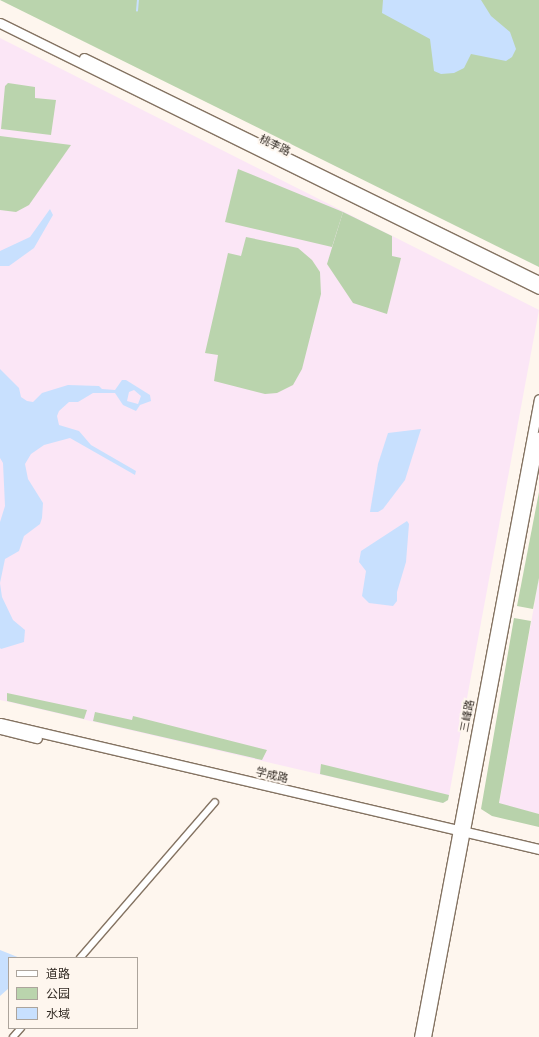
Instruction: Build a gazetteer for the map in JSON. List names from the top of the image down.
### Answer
{
  "streets": {
    "main road": ["桃李路", "三峰路", "学成路"]
  },
  "crossings": [
    ["三峰路", "学成路"]
  ],
  "legend": ["道路", "公园", "水域"]
}
